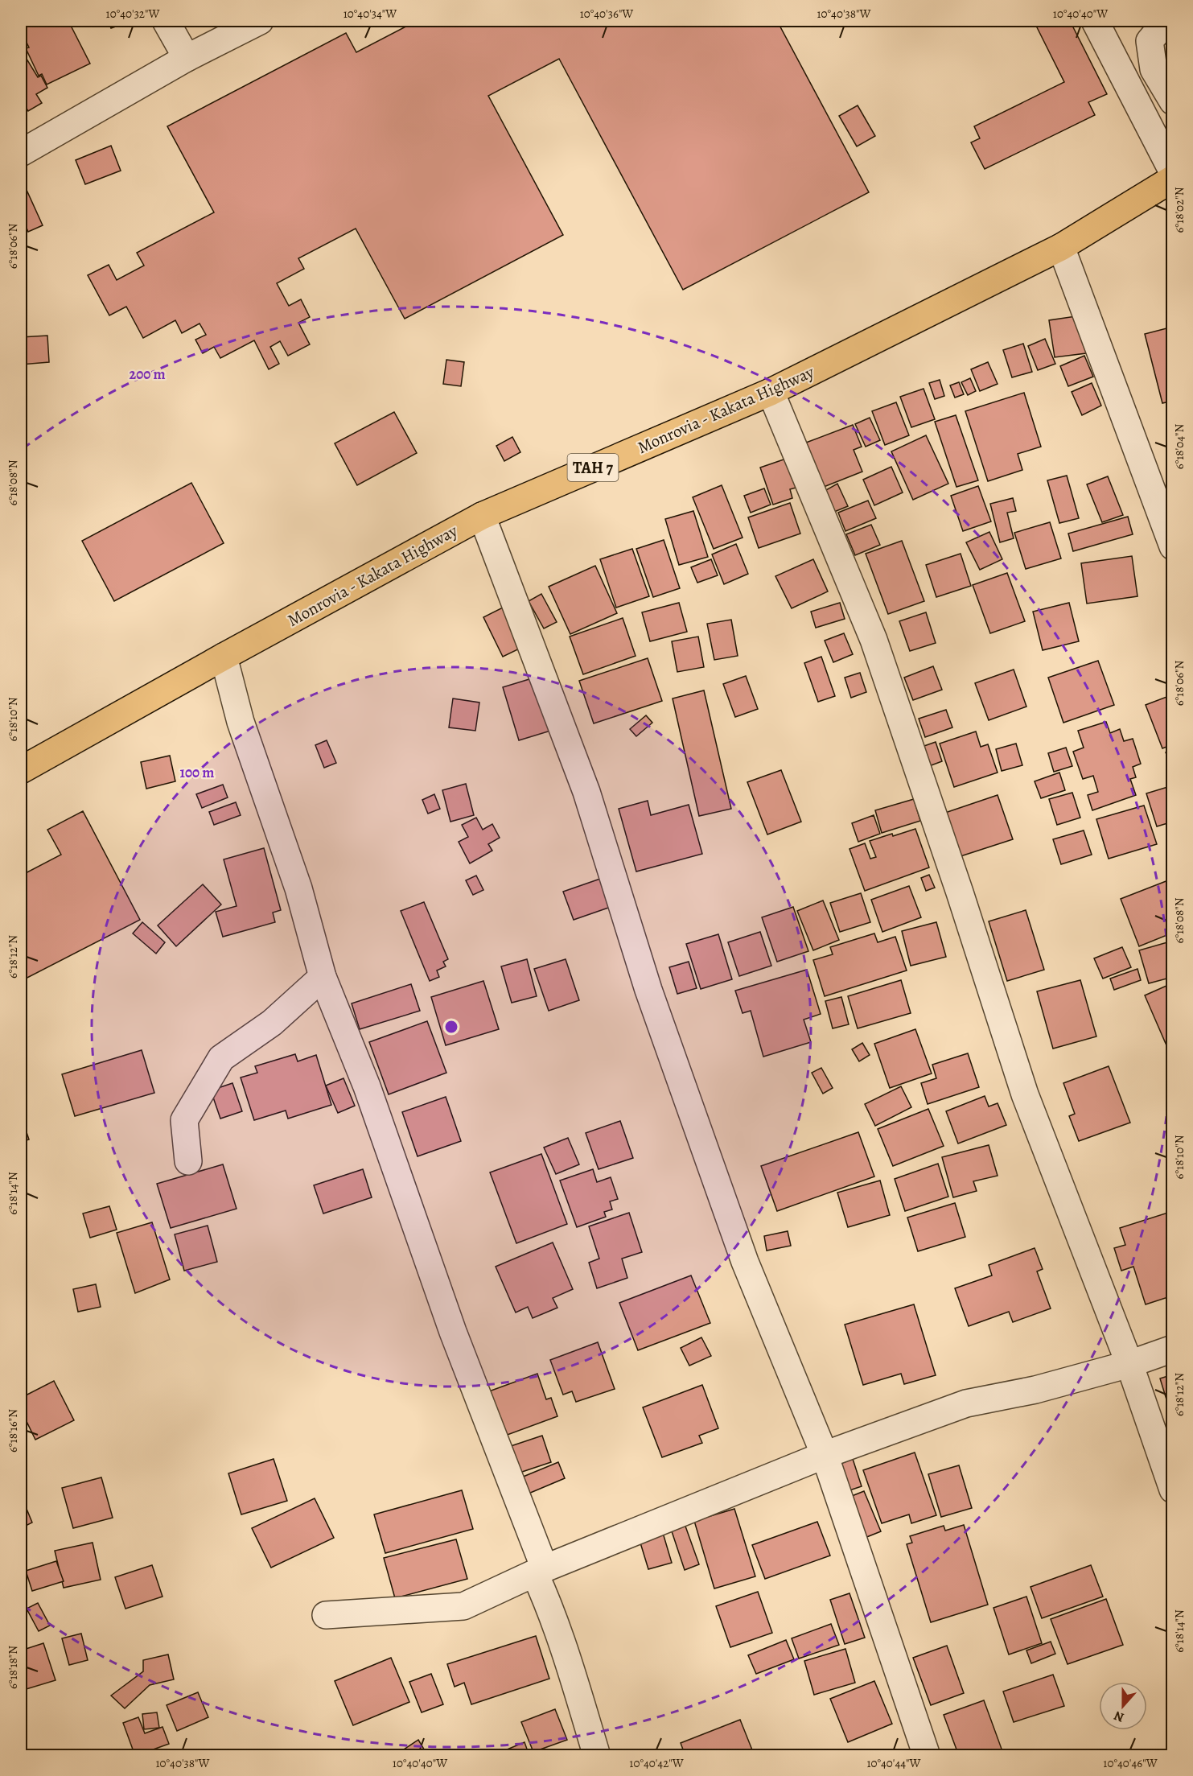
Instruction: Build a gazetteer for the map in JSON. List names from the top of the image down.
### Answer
{
  "streets": {
    "highway": ["Monrovia - Kakata Highway", "TAH 7"]
  },
  "north": "bottom",
  "coordinates": [
    "10°40'32\"W",
    "10°40'34\"W",
    "10°40'36\"W",
    "10°40'38\"W",
    "10°40'40\"W",
    "6°18'02\"N",
    "6°18'06\"N",
    "6°18'04\"N",
    "6°18'08\"N",
    "6°18'10\"N",
    "6°18'12\"N",
    "6°18'14\"N",
    "6°18'16\"N",
    "6°18'18\"N",
    "10°40'42\"W",
    "10°40'44\"W",
    "10°40'46\"W"
  ],
  "rings": ["200 m", "100 m"]
}
